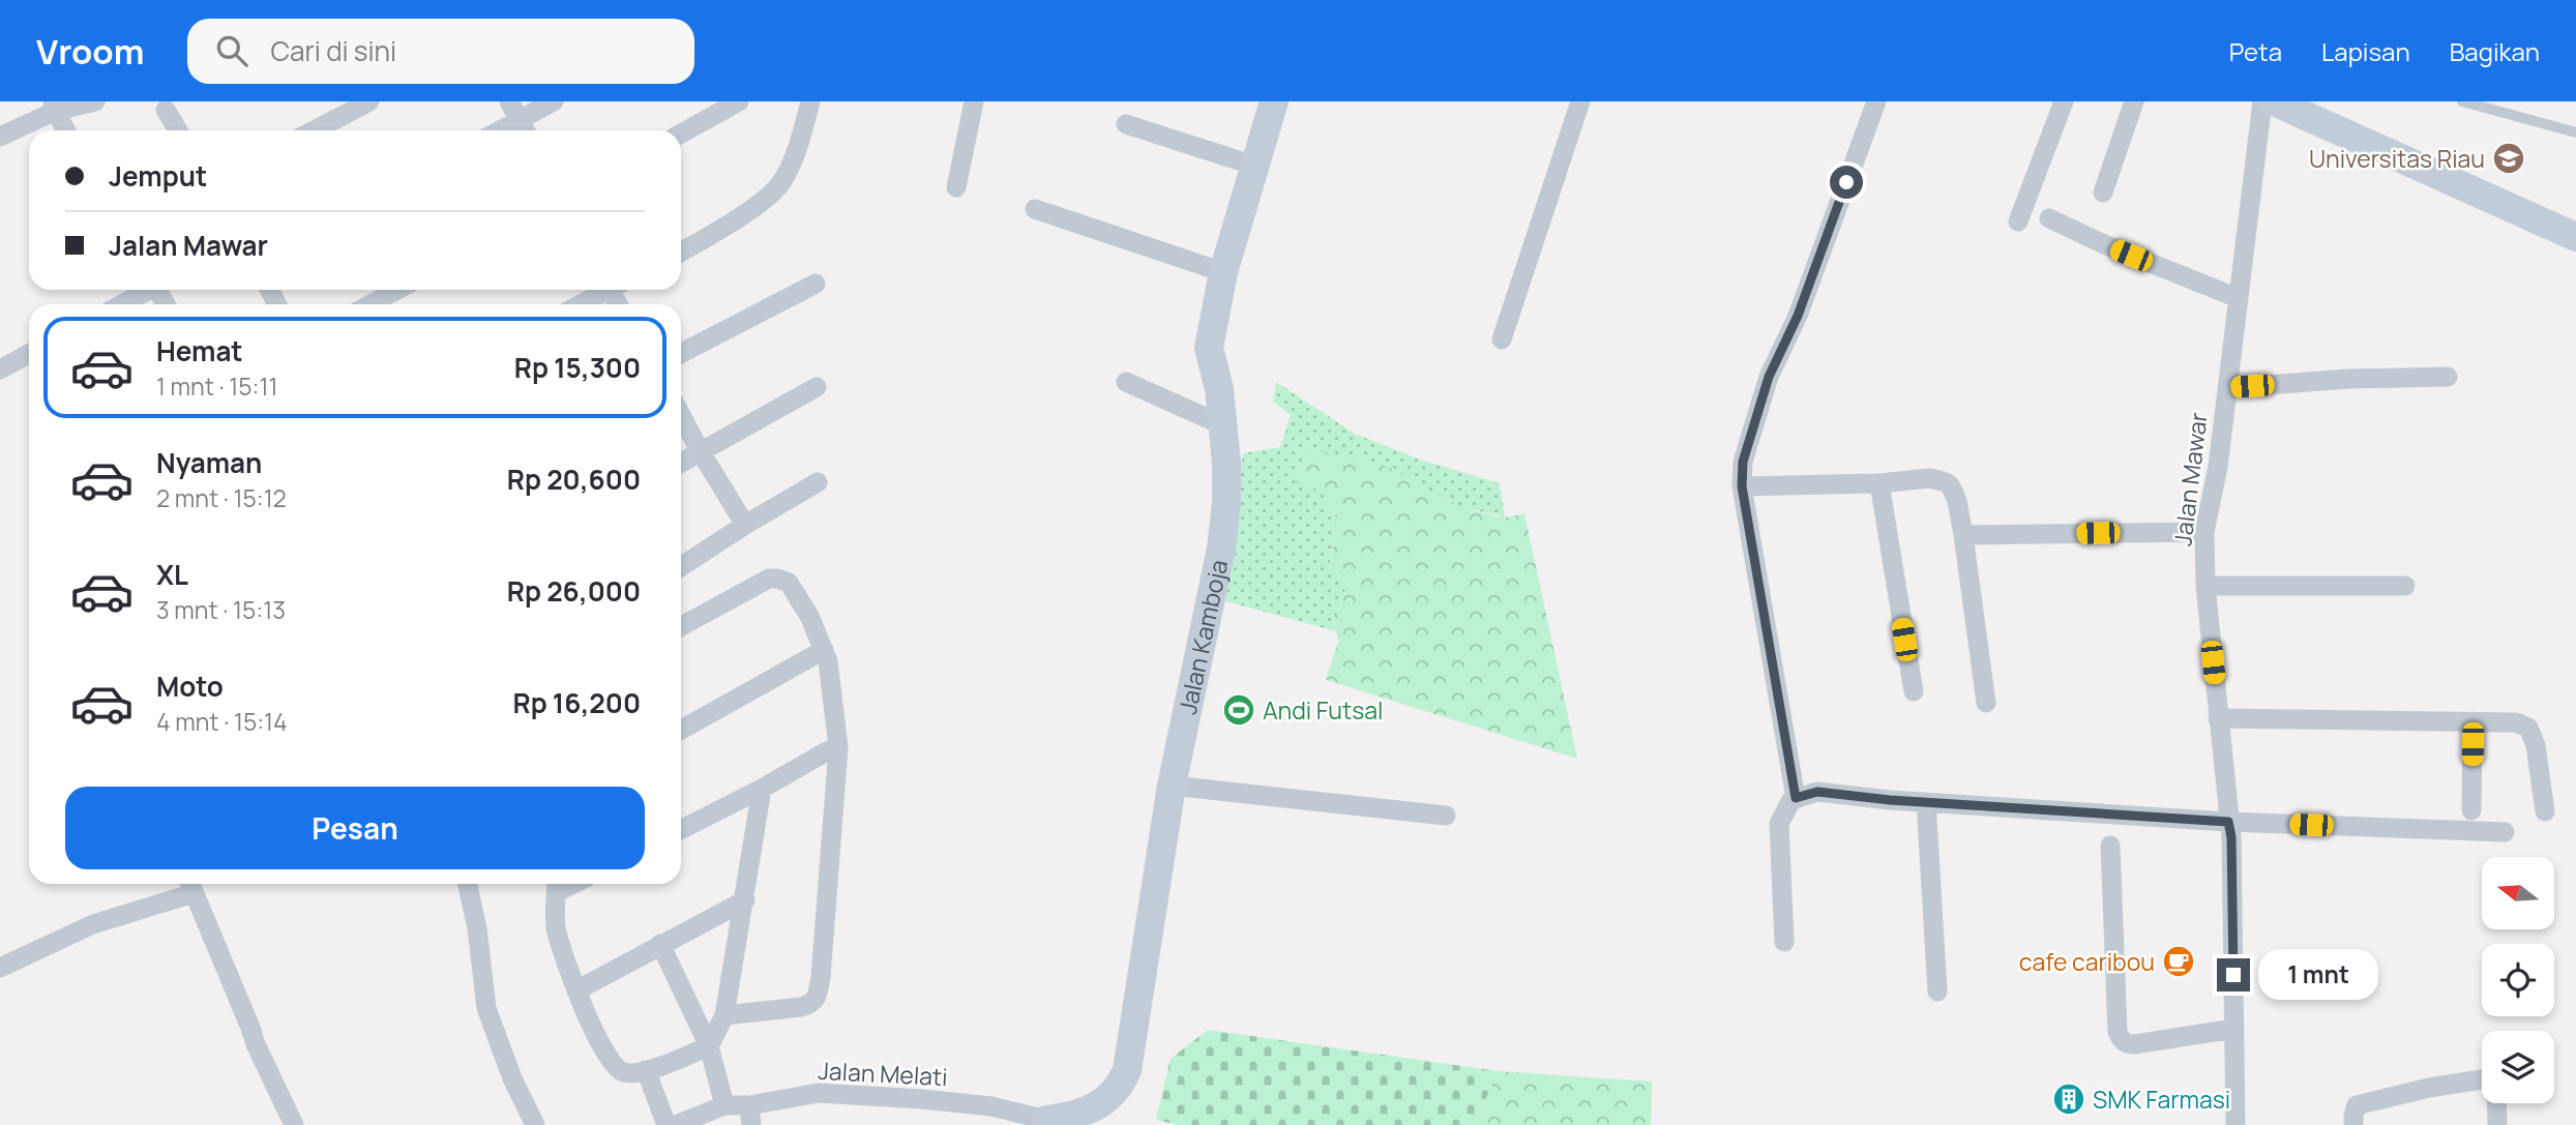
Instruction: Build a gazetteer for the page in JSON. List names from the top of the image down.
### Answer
{
  "streets": {
    "street": ["Jalan Mawar", "Jalan Kamboja", "Jalan Melati"]
  },
  "crossings": [
    ["Jalan Kamboja", "Jalan Melati"]
  ],
  "places": {
    "school or university": ["Universitas Riau"],
    "sports": ["Andi Futsal"],
    "cafe": ["cafe caribou"],
    "building": ["SMK Farmasi"]
  },
  "north": "left",
  "page": {
    "header": "Vroom",
    "search": "Cari di sini",
    "nav": ["Peta", "Lapisan", "Bagikan"],
    "banner": ["Jemput", "Jalan Mawar"],
    "list": [
      {
        "name": "Hemat",
        "note": "1 mnt · 15:11",
        "value": "Rp 15,300"
      },
      {
        "name": "Nyaman",
        "note": "2 mnt · 15:12",
        "value": "Rp 20,600"
      },
      {
        "name": "XL",
        "note": "3 mnt · 15:13",
        "value": "Rp 26,000"
      },
      {
        "name": "Moto",
        "note": "4 mnt · 15:14",
        "value": "Rp 16,200"
      }
    ],
    "buttons": "Pesan",
    "bubble": "1 mnt"
  }
}
